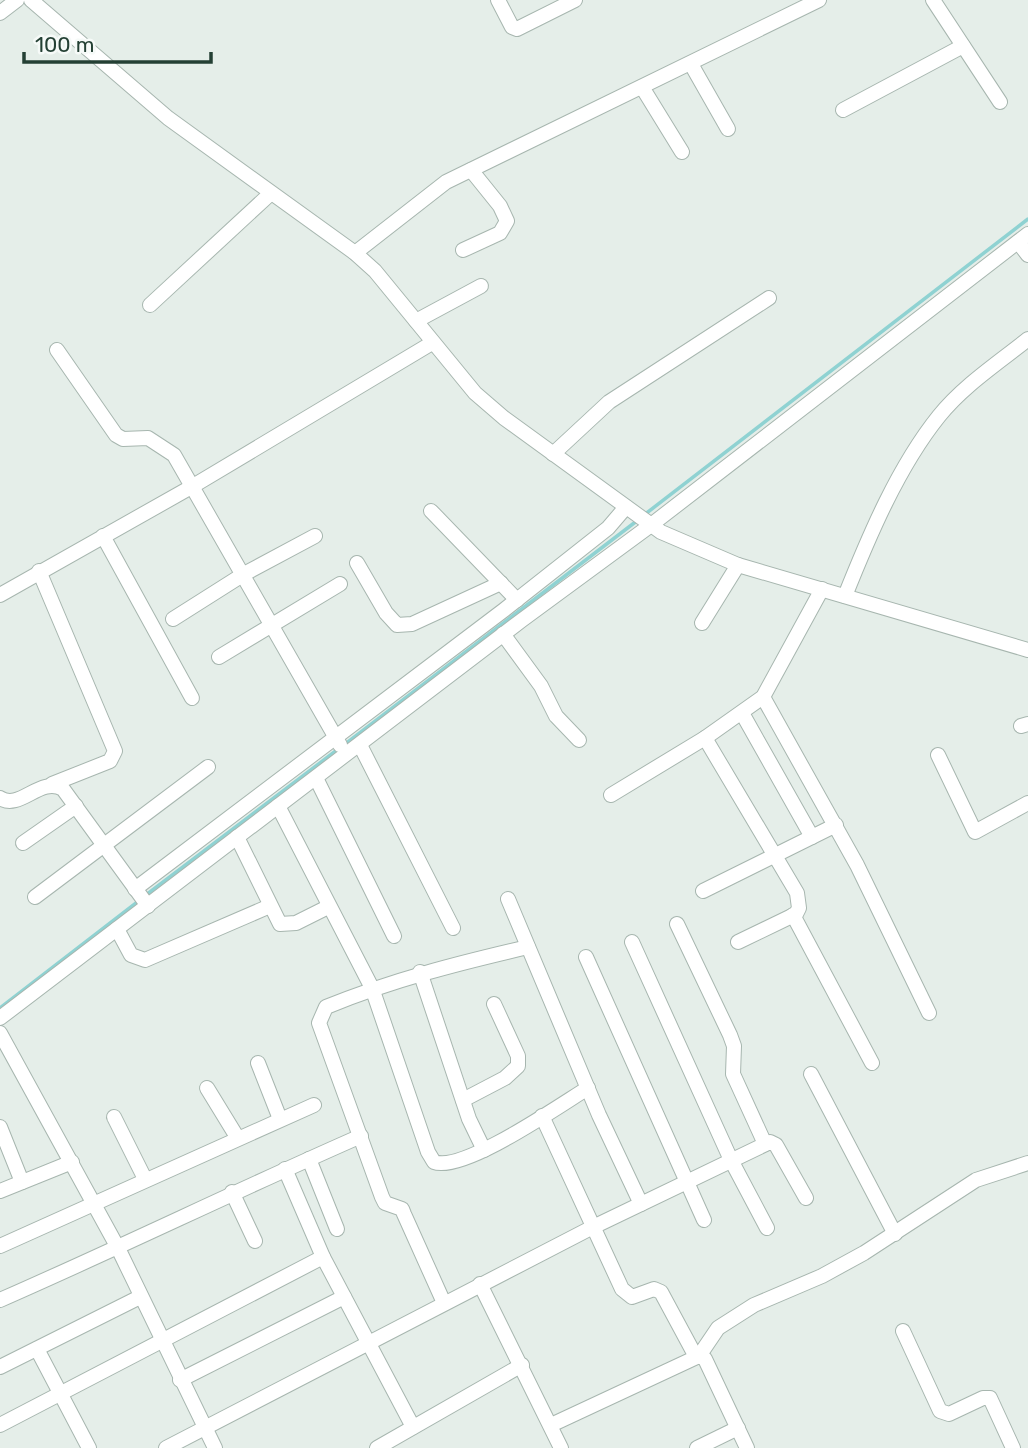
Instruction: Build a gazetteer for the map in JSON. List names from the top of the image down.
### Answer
{
  "scale_bar": "100 m"
}
